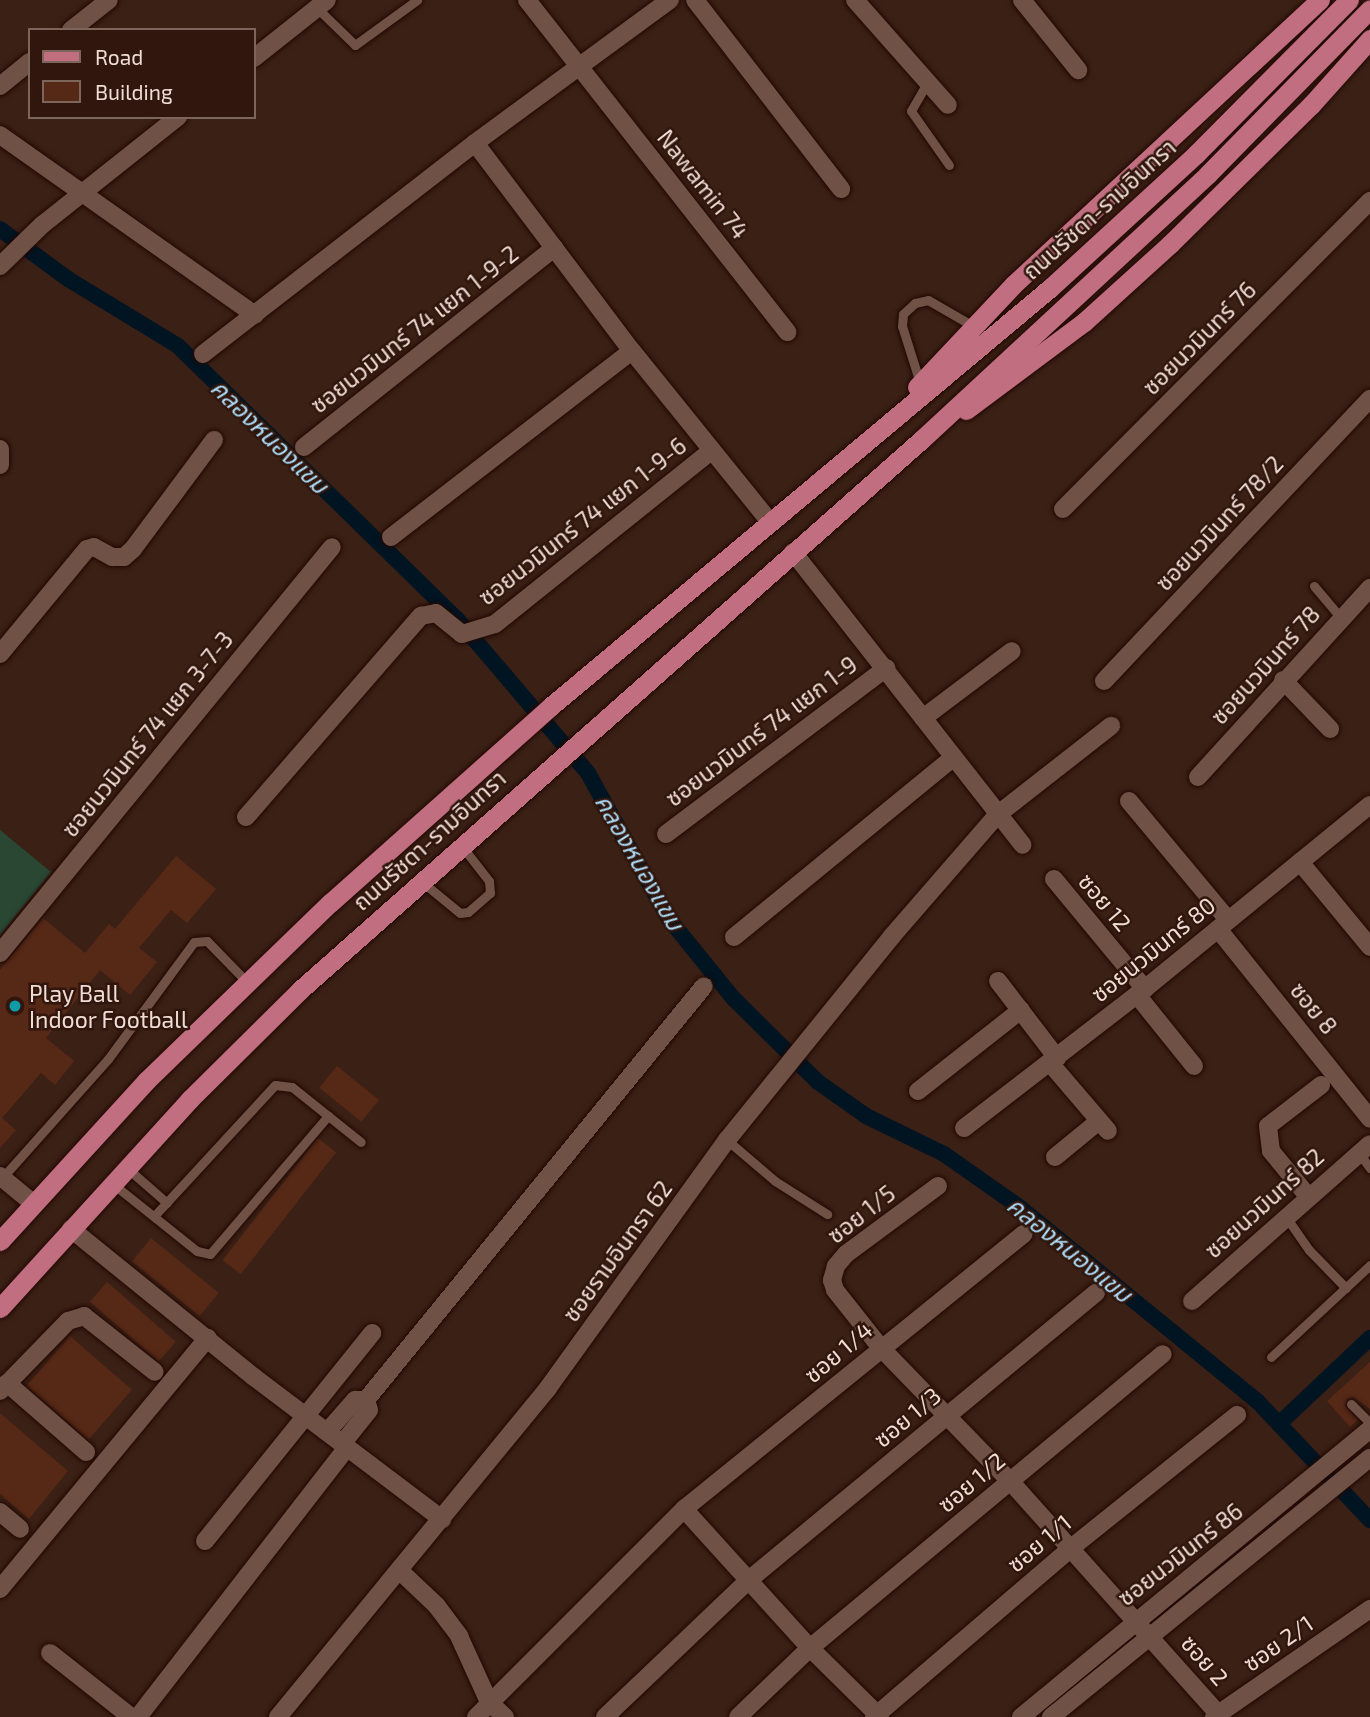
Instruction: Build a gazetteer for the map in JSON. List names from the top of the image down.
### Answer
{
  "streets": {
    "main road": ["ถนนรัชดา-รามอินทรา"],
    "street": [
      "Nawamin 74",
      "ซอยนวมินทร์ 74 แยก 1-9-2",
      "ซอยนวมินทร์ 76",
      "ซอยนวมินทร์ 74 แยก 1-9-6",
      "ซอยนวมินทร์ 78/2",
      "ซอยนวมินทร์ 78",
      "ซอยนวมินทร์ 74 แยก 1-9",
      "ซอยนวมินทร์ 74 แยก 3-7-3",
      "ซอย 12",
      "ซอยนวมินทร์ 80",
      "ซอย 8",
      "ซอยนวมินทร์ 82",
      "ซอย 1/5",
      "ซอยรามอินทรา 62",
      "ซอย 1/4",
      "ซอย 1/3",
      "ซอย 1/2",
      "ซอย 1/1",
      "ซอยนวมินทร์ 86",
      "ซอย 2/1",
      "ซอย 2"
    ]
  },
  "crossings": [
    ["ถนนรัชดา-รามอินทรา", "ซอยนวมินทร์ 74 แยก 1-9"],
    ["ซอยนวมินทร์ 74 แยก 1-9", "ซอยรามอินทรา 62"],
    ["ซอย 12", "ซอยนวมินทร์ 80"],
    ["ซอยนวมินทร์ 80", "ซอย 8"],
    ["ซอย 1/5", "ซอย 2"],
    ["ซอย 1/4", "ซอย 2"],
    ["ซอย 1/3", "ซอย 2"],
    ["ซอย 1/2", "ซอย 2"],
    ["ซอย 1/1", "ซอย 2"],
    ["ซอยนวมินทร์ 86", "ซอย 2"],
    ["ซอย 2/1", "ซอย 2"]
  ],
  "water": ["คลองหนองแขม"],
  "places": ["Play Ball Indoor Football"],
  "legend": ["Road", "Building"]
}
